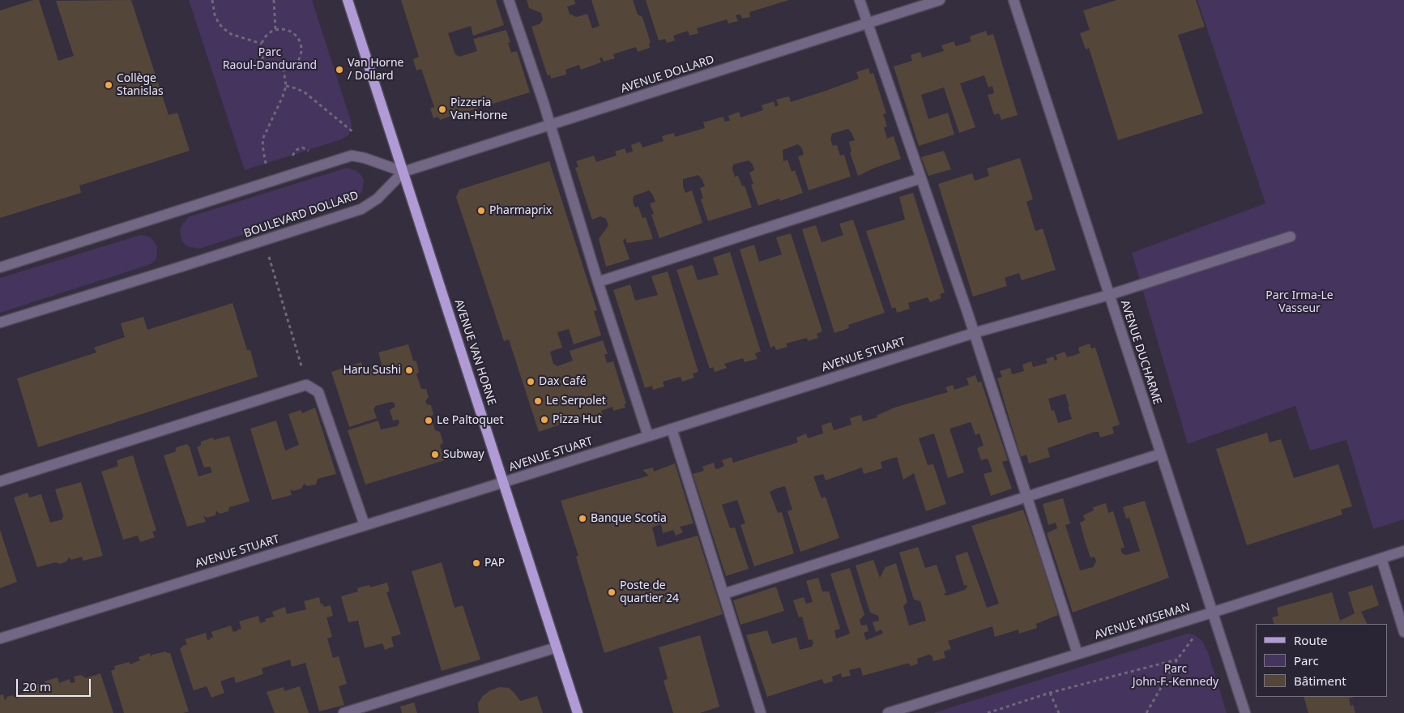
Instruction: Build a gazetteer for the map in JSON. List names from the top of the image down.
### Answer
{
  "streets": {
    "main road": ["AVENUE VAN HORNE"],
    "street": [
      "AVENUE DOLLARD",
      "BOULEVARD DOLLARD",
      "AVENUE DUCHARME",
      "AVENUE STUART",
      "AVENUE WISEMAN"
    ]
  },
  "crossings": [
    ["AVENUE DOLLARD", "BOULEVARD DOLLARD"],
    ["AVENUE DOLLARD", "AVENUE VAN HORNE"],
    ["BOULEVARD DOLLARD", "AVENUE VAN HORNE"],
    ["AVENUE VAN HORNE", "AVENUE STUART"],
    ["AVENUE DUCHARME", "AVENUE STUART"],
    ["AVENUE DUCHARME", "AVENUE WISEMAN"]
  ],
  "parks": ["Parc Raoul-Dandurand", "Parc Irma-Le Vasseur", "Parc John-F.-Kennedy"],
  "places": [
    "Van Horne / Dollard",
    "Collège Stanislas",
    "Pizzeria Van-Horne",
    "Pharmaprix",
    "Haru Sushi",
    "Dax Café",
    "Le Serpolet",
    "Pizza Hut",
    "Le Paltoquet",
    "Subway",
    "Banque Scotia",
    "PAP",
    "Poste de quartier 24"
  ],
  "legend": ["Route", "Parc", "Bâtiment"],
  "scale_bar": "20 m"
}
